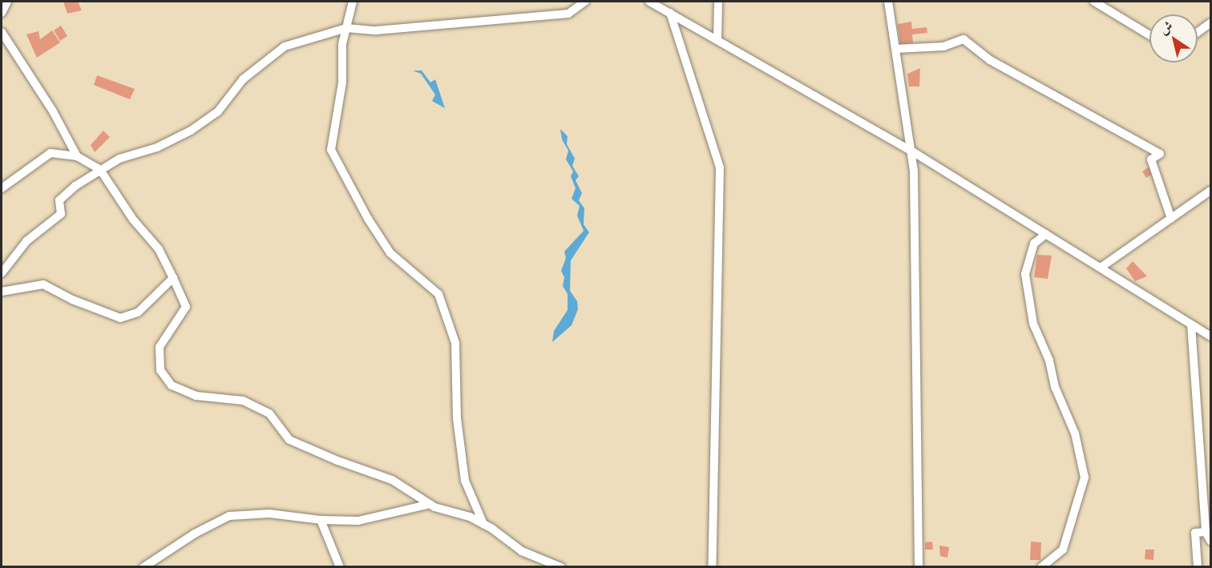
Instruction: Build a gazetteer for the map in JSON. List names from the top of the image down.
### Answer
{
  "north": "top left"
}
